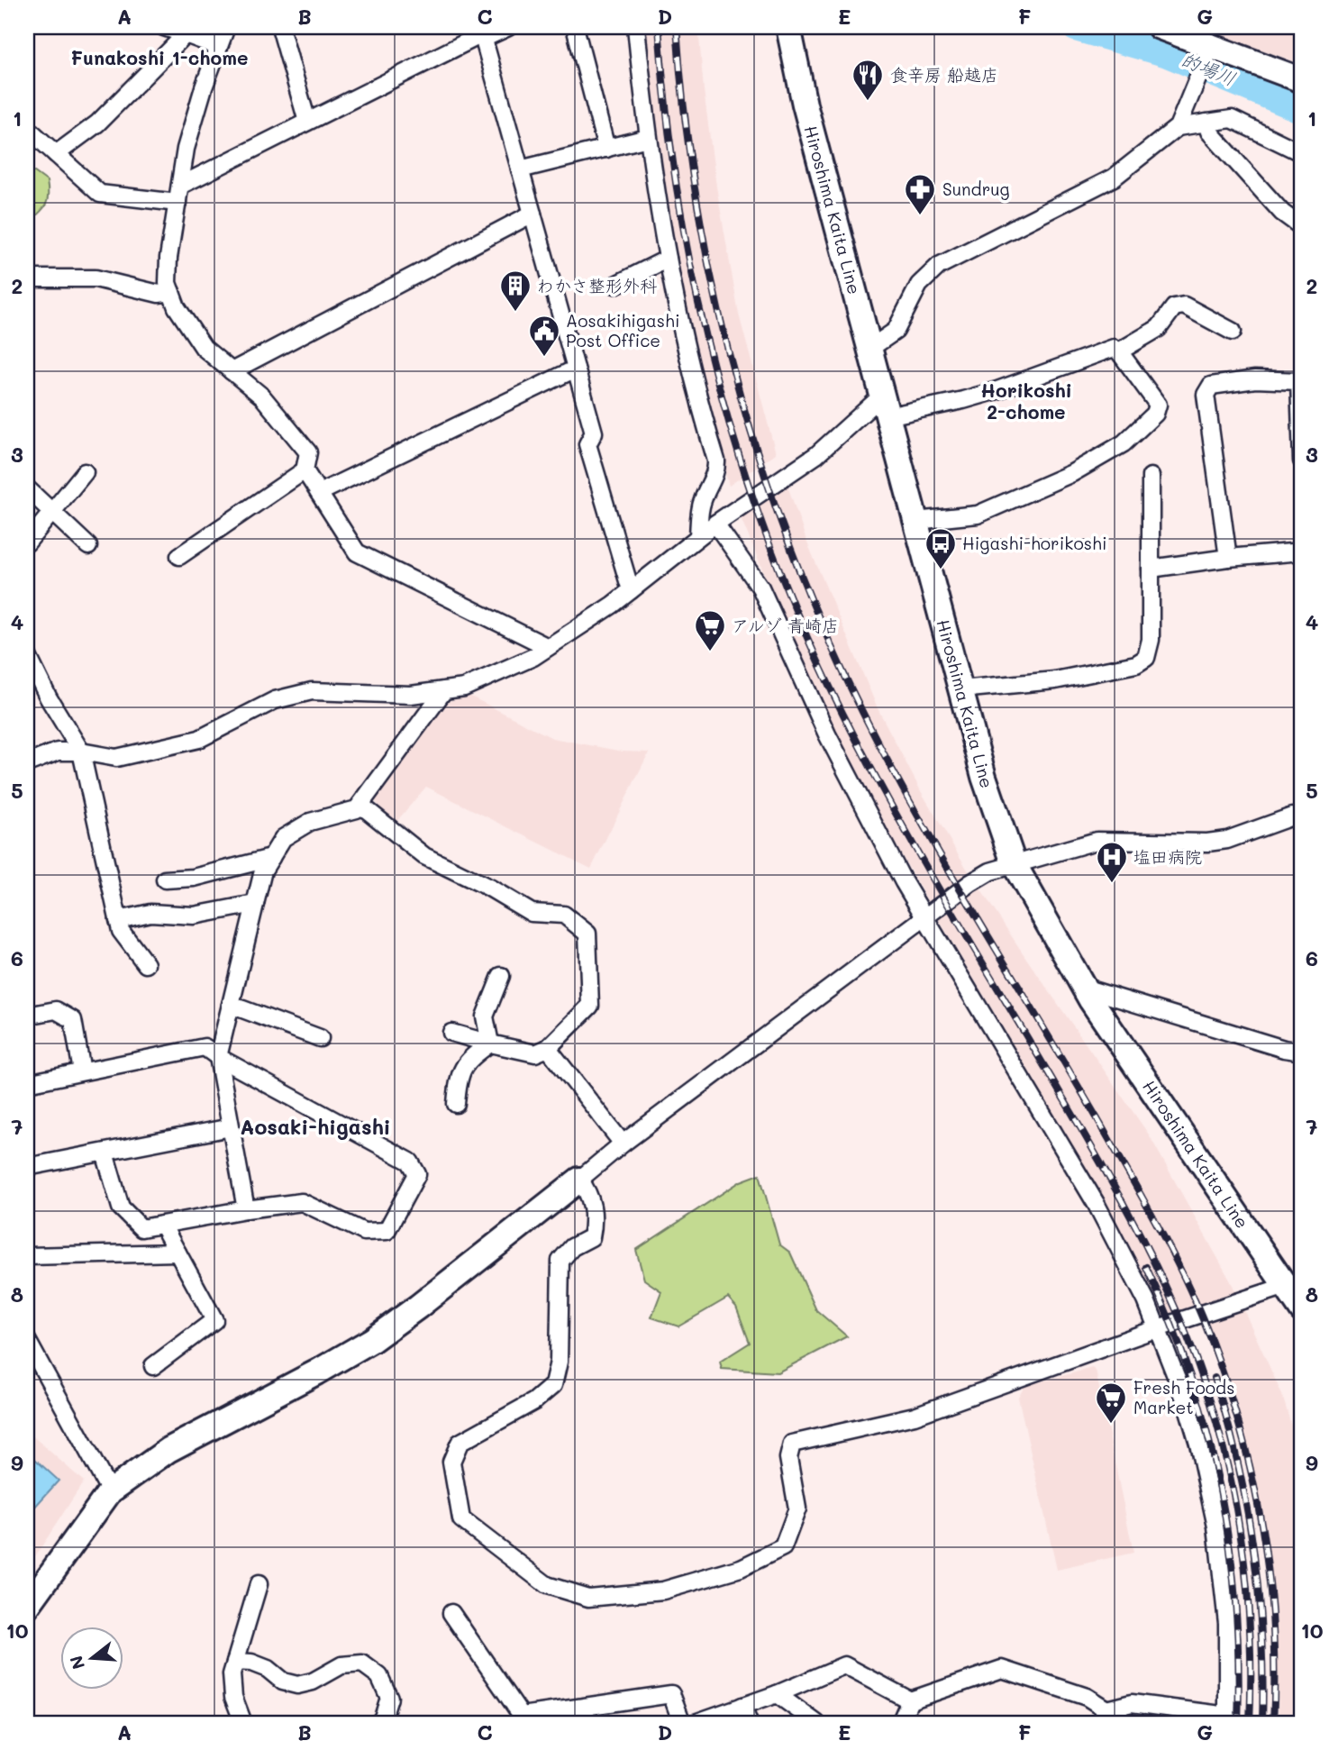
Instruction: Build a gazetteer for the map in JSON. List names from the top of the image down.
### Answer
{
  "streets": {
    "main road": ["Hiroshima Kaita Line"]
  },
  "districts": ["Funakoshi 1-chome", "Horikoshi 2-chome", "Aosaki-higashi"],
  "water": ["的場川"],
  "places": {
    "restaurant": ["食辛房 船越店"],
    "pharmacy": ["Sundrug"],
    "building": ["わかさ整形外科"],
    "public building": ["Aosakihigashi Post Office"],
    "bus stop": ["Higashi-horikoshi"],
    "supermarket": ["アルゾ 青崎店", "Fresh Foods Market"],
    "hospital": ["塩田病院"]
  },
  "north": "left",
  "grid": {
    "columns": [
      "A",
      "B",
      "C",
      "D",
      "E",
      "F",
      "G"
    ],
    "rows": [
      "1",
      "2",
      "3",
      "4",
      "5",
      "6",
      "7",
      "8",
      "9",
      "10"
    ]
  }
}
